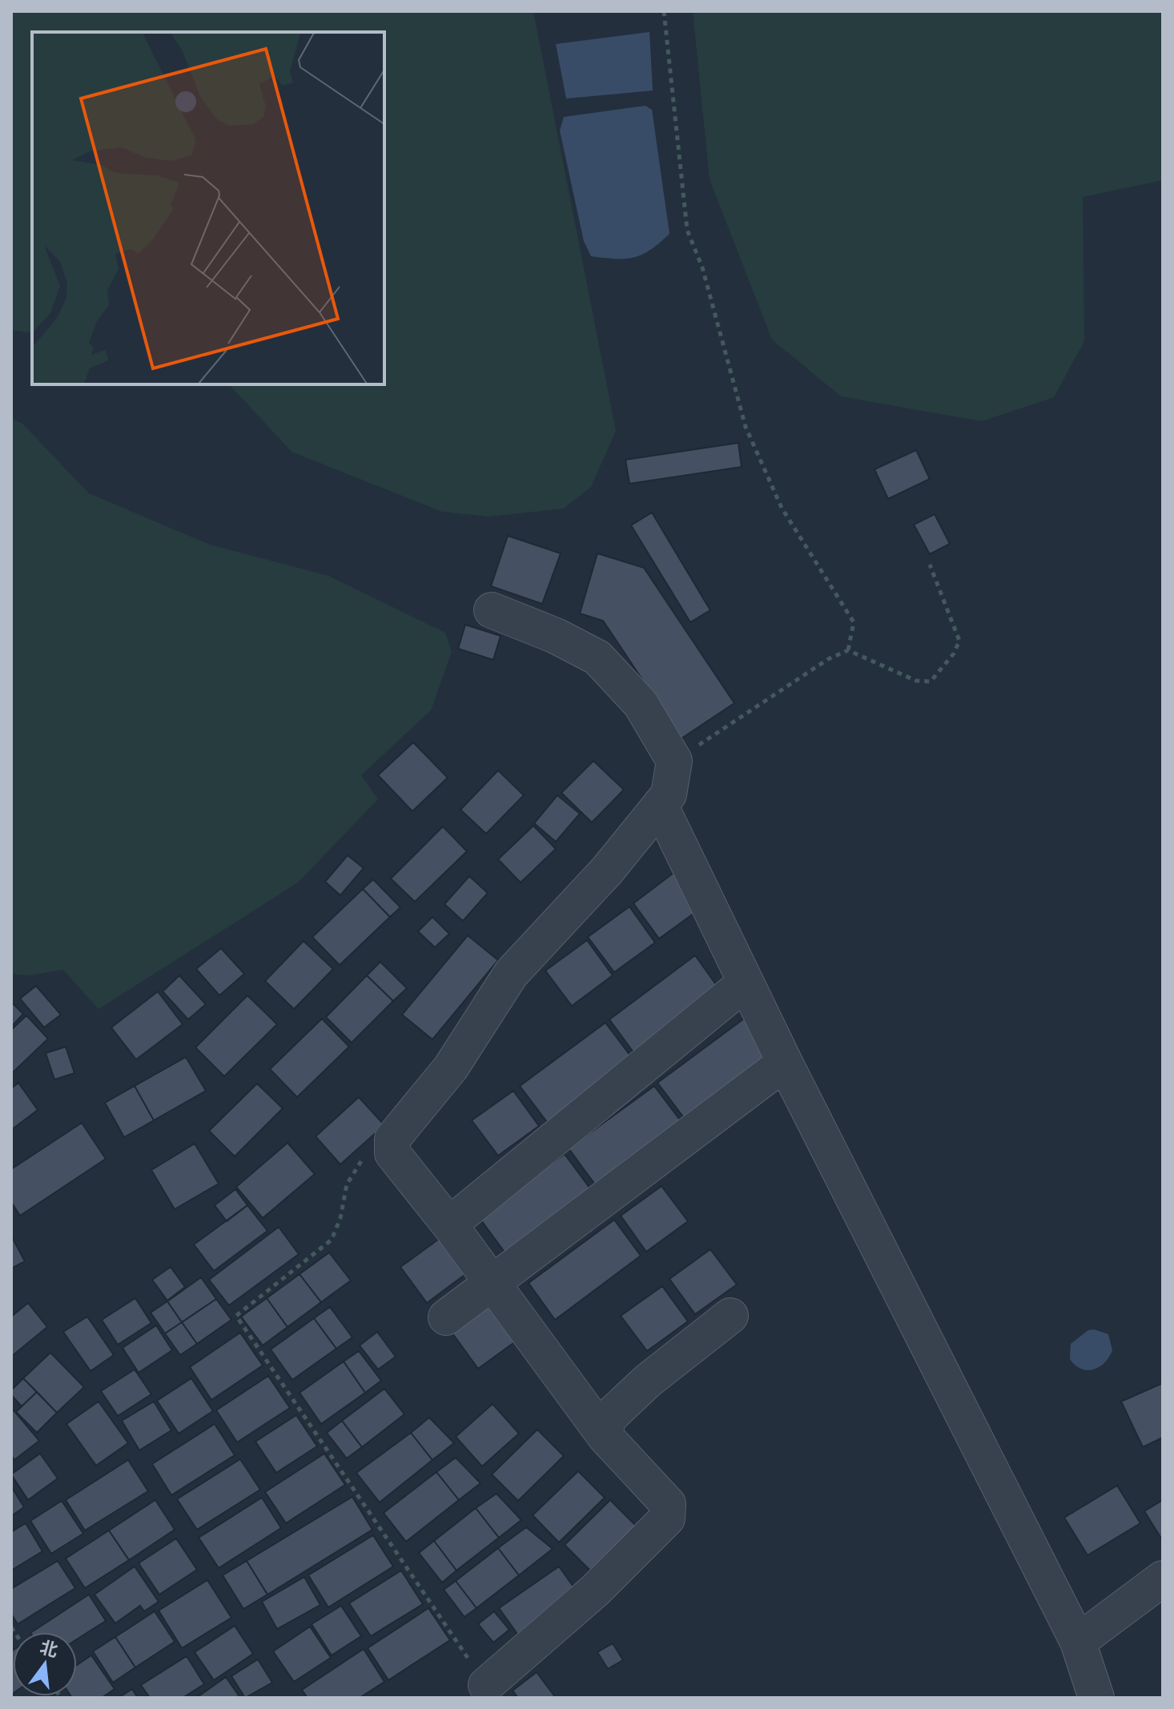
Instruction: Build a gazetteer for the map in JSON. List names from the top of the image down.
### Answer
{
  "north": "top"
}
